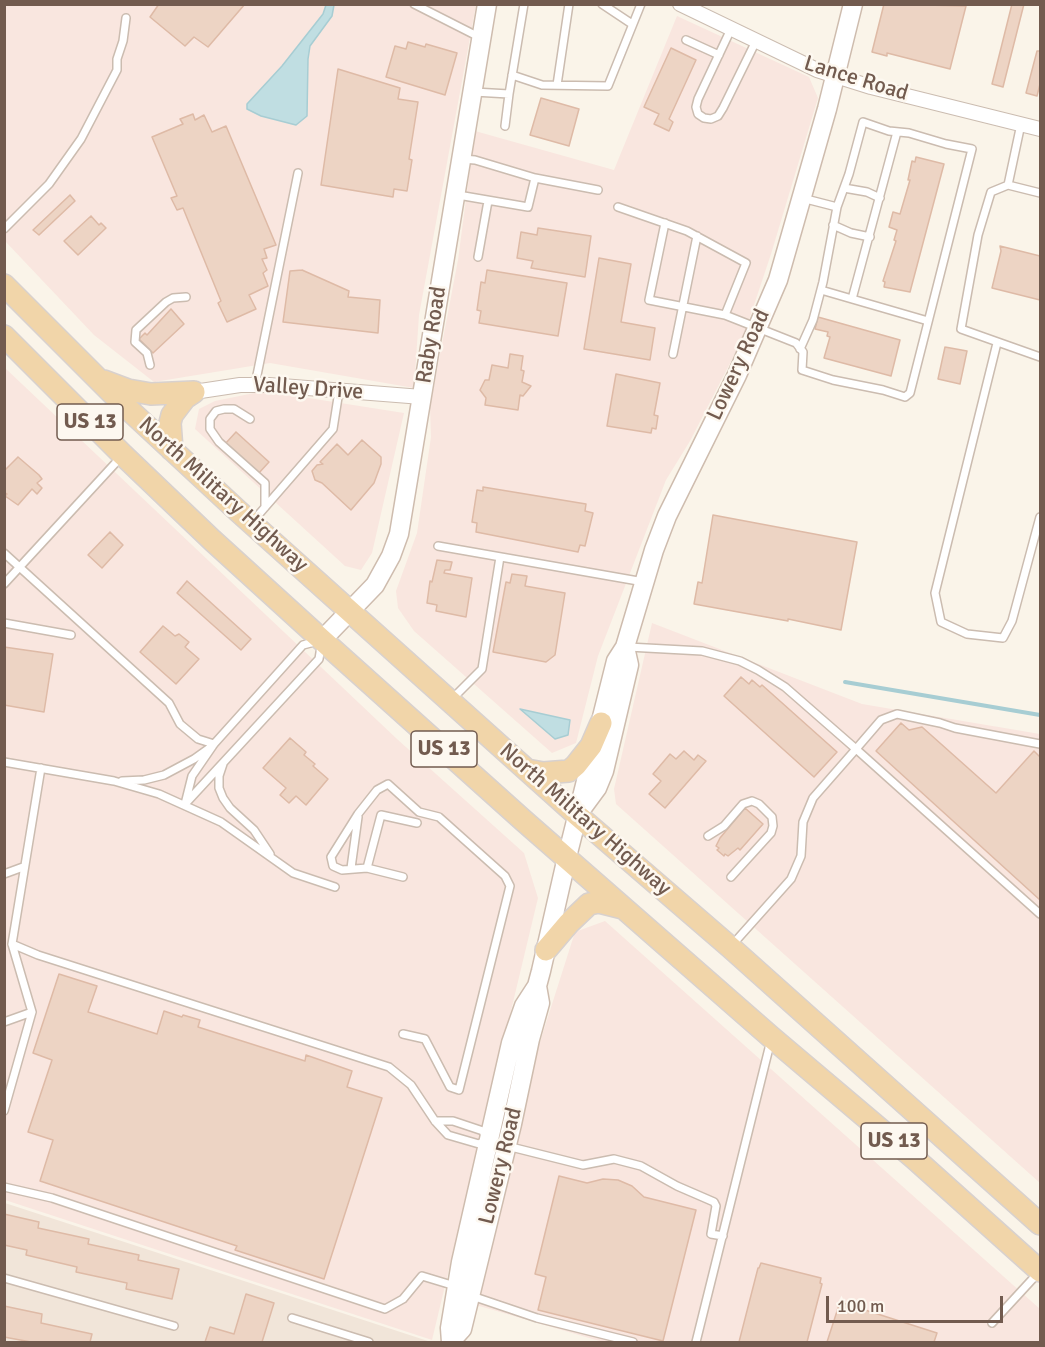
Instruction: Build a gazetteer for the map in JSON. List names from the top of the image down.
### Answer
{
  "streets": {
    "main road": ["US 13", "North Military Highway"],
    "street": [
      "Lance Road",
      "Raby Road",
      "Lowery Road",
      "Valley Drive"
    ]
  },
  "crossings": [
    ["Lance Road", "Lowery Road"],
    ["Raby Road", "Valley Drive"],
    ["Raby Road", "North Military Highway"],
    ["Lowery Road", "North Military Highway"]
  ],
  "scale_bar": "100 m"
}
